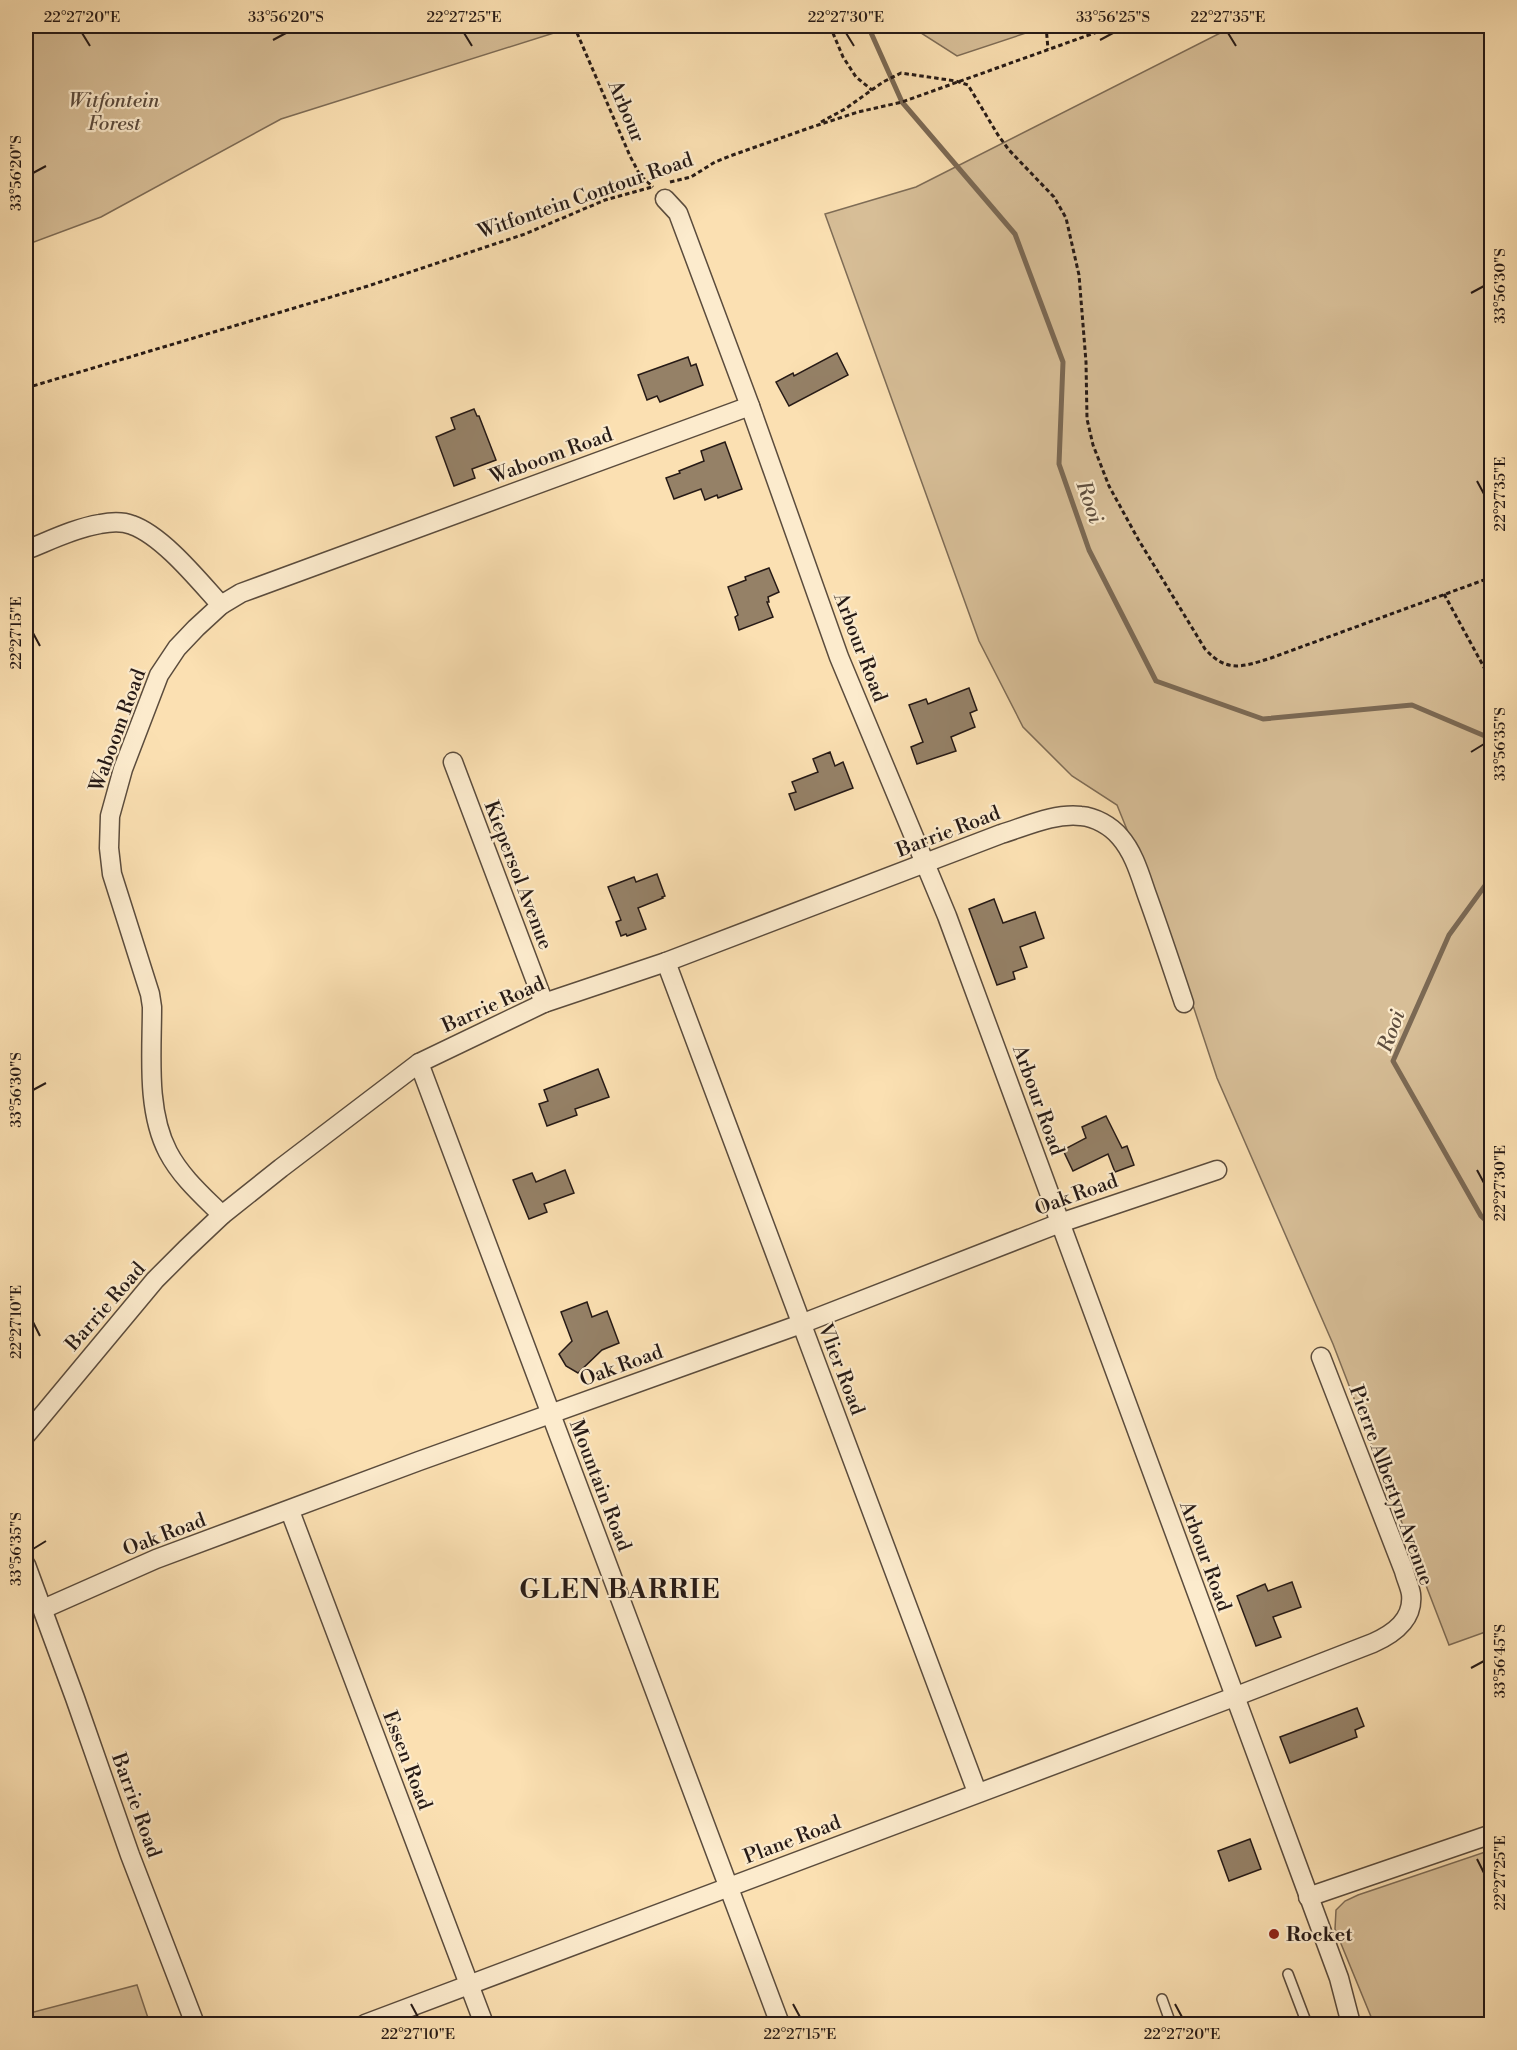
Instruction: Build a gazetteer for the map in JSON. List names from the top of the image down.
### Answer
{
  "streets": {
    "street": [
      "Waboom Road",
      "Arbour Road",
      "Barrie Road",
      "Kiepersol Avenue",
      "Oak Road",
      "Vlier Road",
      "Mountain Road",
      "Pierre Albertyn Avenue",
      "Essen Road",
      "Plane Road"
    ],
    "path": ["Arbour", "Witfontein Contour Road"]
  },
  "crossings": [
    ["Arbour", "Witfontein Contour Road"],
    ["Arbour", "Arbour Road"],
    ["Witfontein Contour Road", "Arbour Road"],
    ["Waboom Road", "Arbour Road"],
    ["Waboom Road", "Barrie Road"],
    ["Arbour Road", "Barrie Road"],
    ["Arbour Road", "Oak Road"],
    ["Arbour Road", "Pierre Albertyn Avenue"],
    ["Arbour Road", "Plane Road"],
    ["Barrie Road", "Kiepersol Avenue"],
    ["Barrie Road", "Oak Road"],
    ["Barrie Road", "Vlier Road"],
    ["Barrie Road", "Mountain Road"],
    ["Oak Road", "Vlier Road"],
    ["Oak Road", "Mountain Road"],
    ["Oak Road", "Essen Road"],
    ["Vlier Road", "Plane Road"],
    ["Mountain Road", "Plane Road"],
    ["Pierre Albertyn Avenue", "Plane Road"],
    ["Essen Road", "Plane Road"]
  ],
  "districts": ["GLEN BARRIE"],
  "water": ["Rooi"],
  "parks": ["Witfontein Forest"],
  "places": ["Rocket"],
  "coordinates": [
    "22°27'20\"E",
    "33°56'20\"S",
    "22°27'25\"E",
    "22°27'30\"E",
    "33°56'25\"S",
    "22°27'35\"E",
    "33°56'30\"S",
    "22°27'15\"E",
    "33°56'35\"S",
    "22°27'10\"E",
    "33°56'45\"S"
  ]
}
